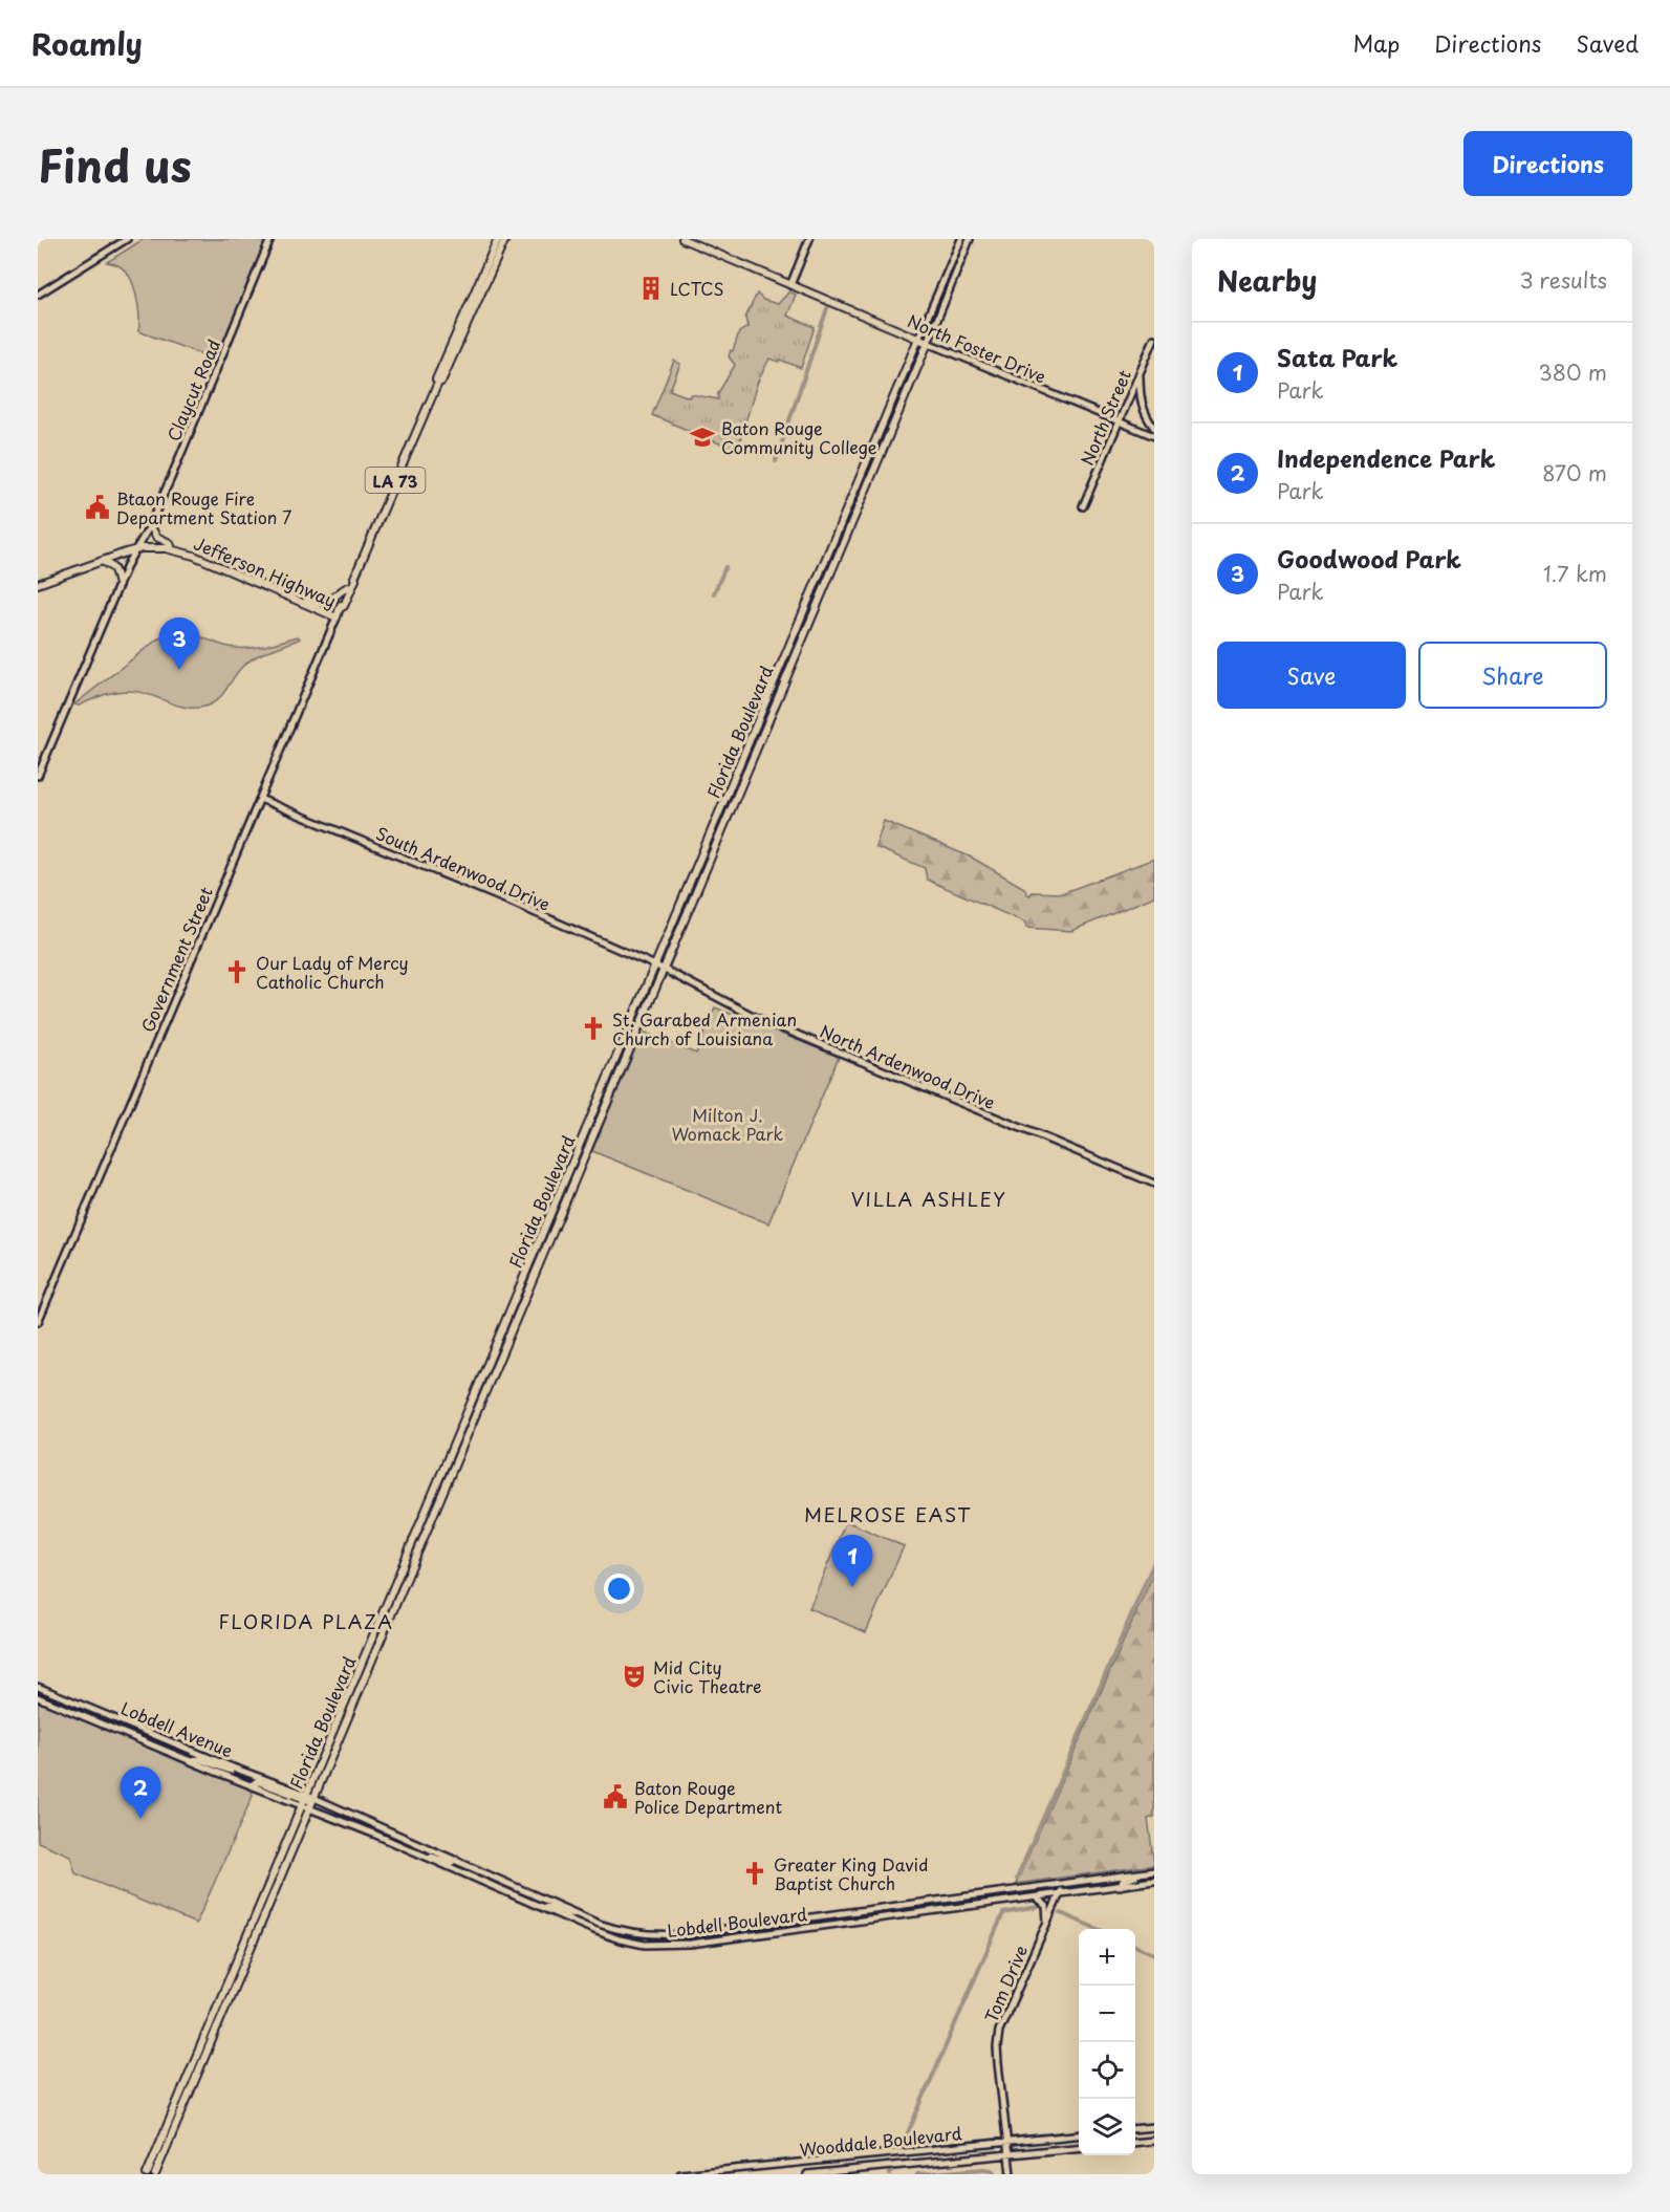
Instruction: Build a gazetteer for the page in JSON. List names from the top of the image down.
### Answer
{
  "streets": {
    "main road": [
      "North Foster Drive",
      "Claycut Road",
      "North Street",
      "LA 73",
      "Jefferson Highway",
      "Florida Boulevard",
      "South Ardenwood Drive",
      "Government Street",
      "North Ardenwood Drive",
      "Lobdell Avenue",
      "Lobdell Boulevard",
      "Tom Drive",
      "Wooddale Boulevard"
    ]
  },
  "crossings": [
    ["North Foster Drive", "North Street"],
    ["North Foster Drive", "Florida Boulevard"],
    ["Claycut Road", "Jefferson Highway"],
    ["Jefferson Highway", "Government Street"],
    ["Florida Boulevard", "South Ardenwood Drive"],
    ["Florida Boulevard", "North Ardenwood Drive"],
    ["Florida Boulevard", "Lobdell Avenue"],
    ["Florida Boulevard", "Lobdell Boulevard"],
    ["South Ardenwood Drive", "Government Street"],
    ["South Ardenwood Drive", "North Ardenwood Drive"],
    ["Lobdell Avenue", "Lobdell Boulevard"],
    ["Lobdell Boulevard", "Tom Drive"],
    ["Tom Drive", "Wooddale Boulevard"]
  ],
  "districts": ["VILLA ASHLEY", "MELROSE EAST", "FLORIDA PLAZA"],
  "parks": ["Milton J. Womack Park"],
  "places": {
    "building": ["LCTCS"],
    "school or university": ["Baton Rouge Community College"],
    "public building": ["Btaon Rouge Fire Department Station 7", "Baton Rouge Police Department"],
    "church": ["Our Lady of Mercy Catholic Church", "St. Garabed Armenian Church of Louisiana", "Greater King David Baptist Church"],
    "theatre": ["Mid City Civic Theatre"]
  },
  "page": {
    "header": "Roamly",
    "nav": ["Map", "Directions", "Saved"],
    "title": "Find us",
    "buttons": [
      "Directions",
      ["Save", "Share"]
    ],
    "heading": ["Nearby", "3 results"],
    "list": [
      {
        "mark": "1",
        "name": "Sata Park",
        "note": "Park",
        "value": "380 m"
      },
      {
        "mark": "2",
        "name": "Independence Park",
        "note": "Park",
        "value": "870 m"
      },
      {
        "mark": "3",
        "name": "Goodwood Park",
        "note": "Park",
        "value": "1.7 km"
      }
    ],
    "pins": ["3", "1", "2"],
    "map_buttons": ["+", "−"]
  }
}
